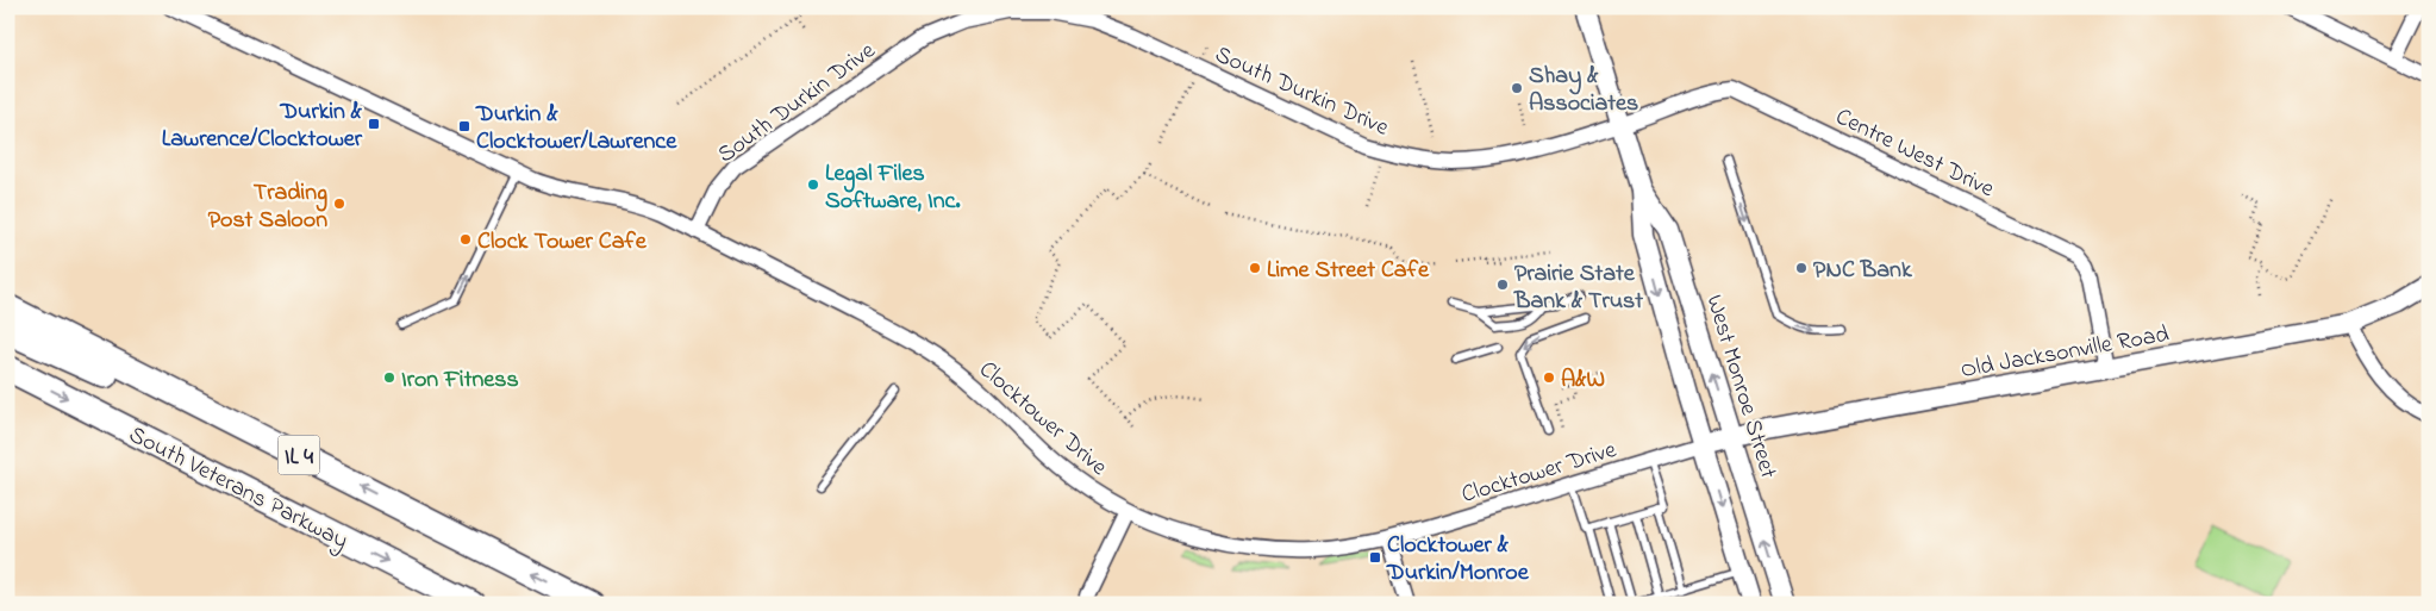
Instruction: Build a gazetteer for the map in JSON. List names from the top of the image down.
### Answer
{
  "streets": {
    "highway": ["IL 4", "South Veterans Parkway"],
    "street": [
      "South Durkin Drive",
      "Centre West Drive",
      "Old Jacksonville Road",
      "West Monroe Street",
      "Clocktower Drive"
    ]
  },
  "crossings": [
    ["South Durkin Drive", "Centre West Drive"],
    ["South Durkin Drive", "West Monroe Street"],
    ["South Durkin Drive", "Clocktower Drive"],
    ["Centre West Drive", "Old Jacksonville Road"],
    ["Centre West Drive", "West Monroe Street"],
    ["Old Jacksonville Road", "West Monroe Street"],
    ["Old Jacksonville Road", "Clocktower Drive"],
    ["West Monroe Street", "Clocktower Drive"]
  ],
  "places": {
    "other": [
      "Shay & Associates",
      "Legal Files Software, Inc.",
      "Trading Post Saloon",
      "Clock Tower Cafe",
      "Lime Street Cafe",
      "PNC Bank",
      "Prairie State Bank & Trust",
      "Iron Fitness",
      "A&W"
    ],
    "transit": ["Durkin & Lawrence/Clocktower", "Durkin & Clocktower/Lawrence", "Clocktower & Durkin/Monroe"]
  }
}
